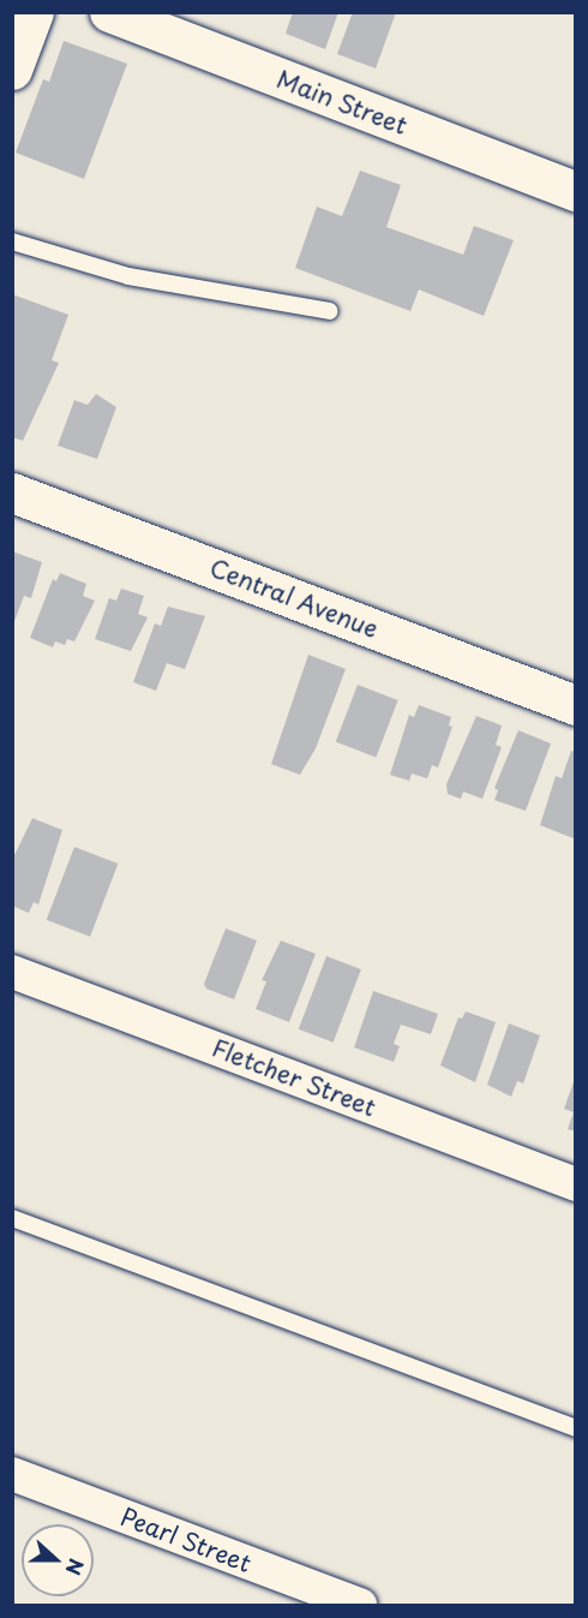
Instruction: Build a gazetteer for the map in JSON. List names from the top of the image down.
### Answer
{
  "streets": {
    "street": [
      "Main Street",
      "Central Avenue",
      "Fletcher Street",
      "Pearl Street"
    ]
  },
  "north": "right"
}
